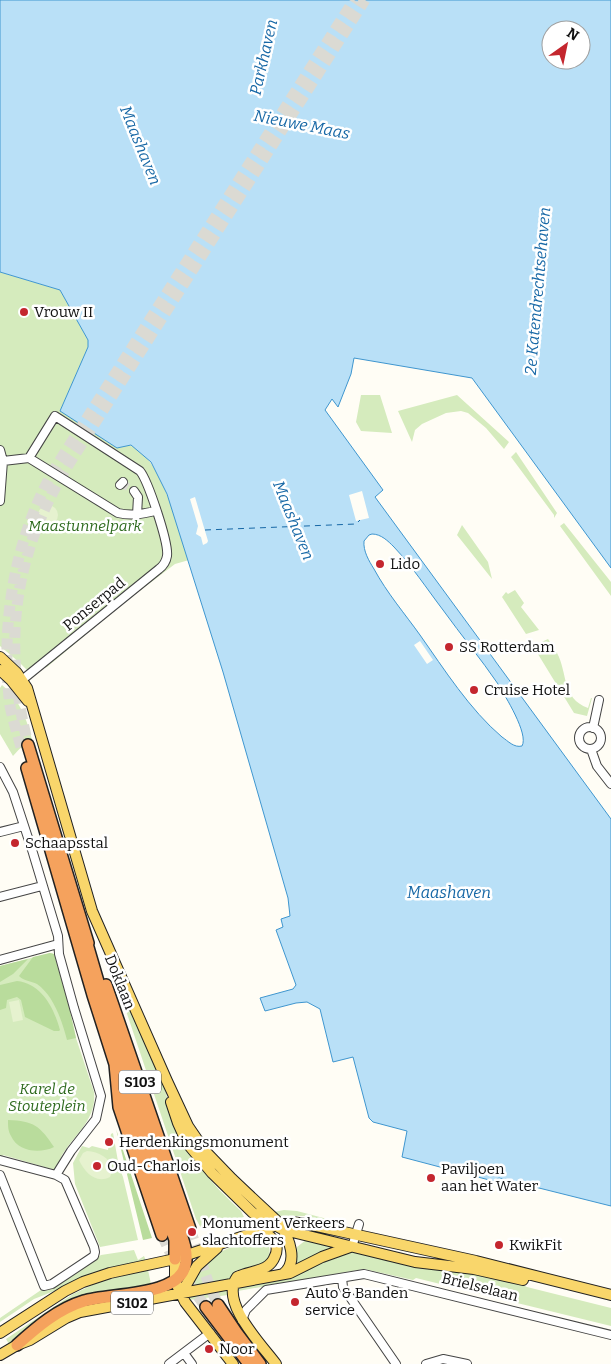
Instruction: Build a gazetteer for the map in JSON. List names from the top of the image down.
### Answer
{
  "streets": {
    "highway": ["Doklaan", "S103"],
    "main road": ["Brielselaan", "S102"],
    "street": ["Ponserpad"]
  },
  "crossings": [
    ["Ponserpad", "Doklaan"],
    ["Doklaan", "Brielselaan"],
    ["Brielselaan", "S102"]
  ],
  "water": [
    "Parkhaven",
    "Nieuwe Maas",
    "Maashaven",
    "2e Katendrechtsehaven"
  ],
  "parks": ["Maastunnelpark", "Karel de Stouteplein"],
  "places": [
    "Vrouw II",
    "Lido",
    "SS Rotterdam",
    "Cruise Hotel",
    "Schaapsstal",
    "Herdenkingsmonument",
    "Oud-Charlois",
    "Paviljoen aan het Water",
    "Monument Verkeers slachtoffers",
    "KwikFit",
    "Auto & Banden service",
    "Noor"
  ],
  "north": "top right"
}
